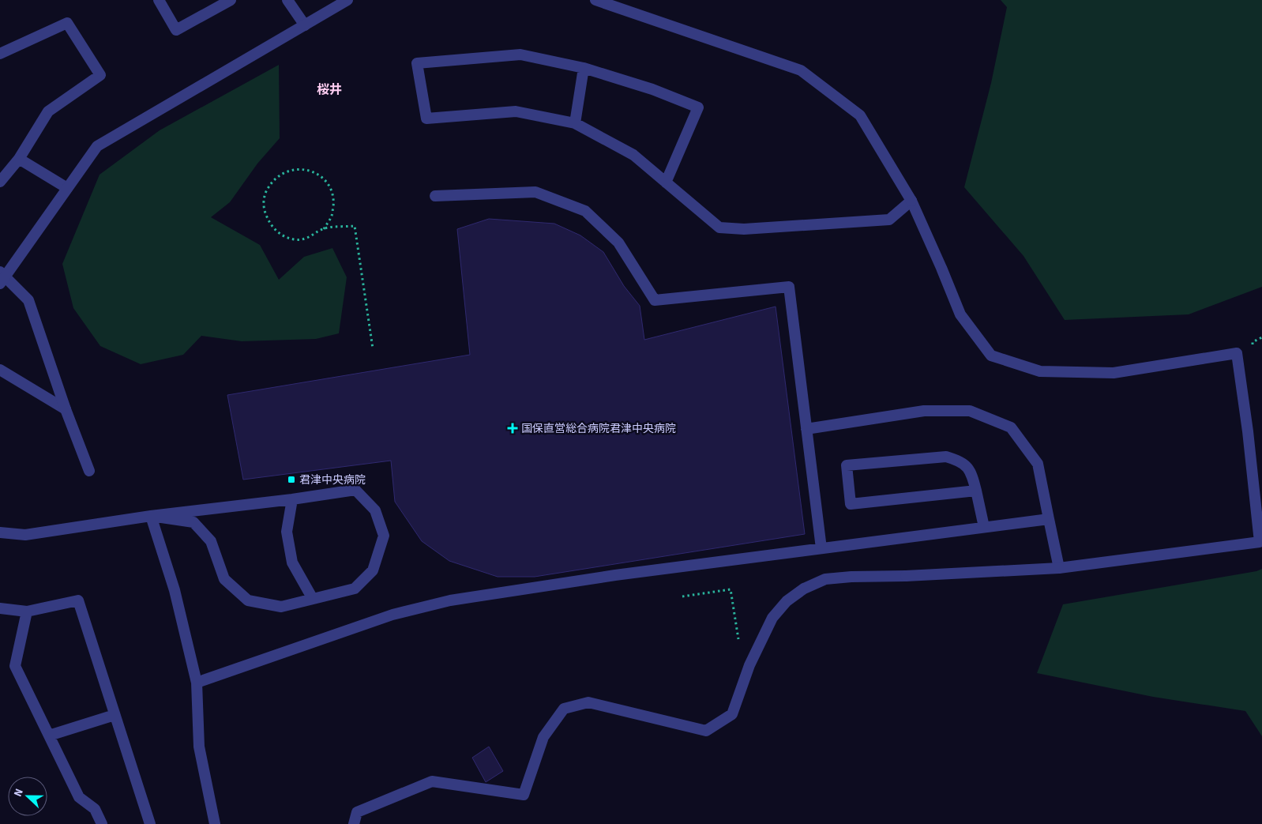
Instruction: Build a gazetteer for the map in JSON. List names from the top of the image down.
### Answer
{
  "districts": ["桜井"],
  "places": {
    "health": ["国保直営総合病院君津中央病院"],
    "transit": ["君津中央病院"]
  },
  "north": "left"
}
